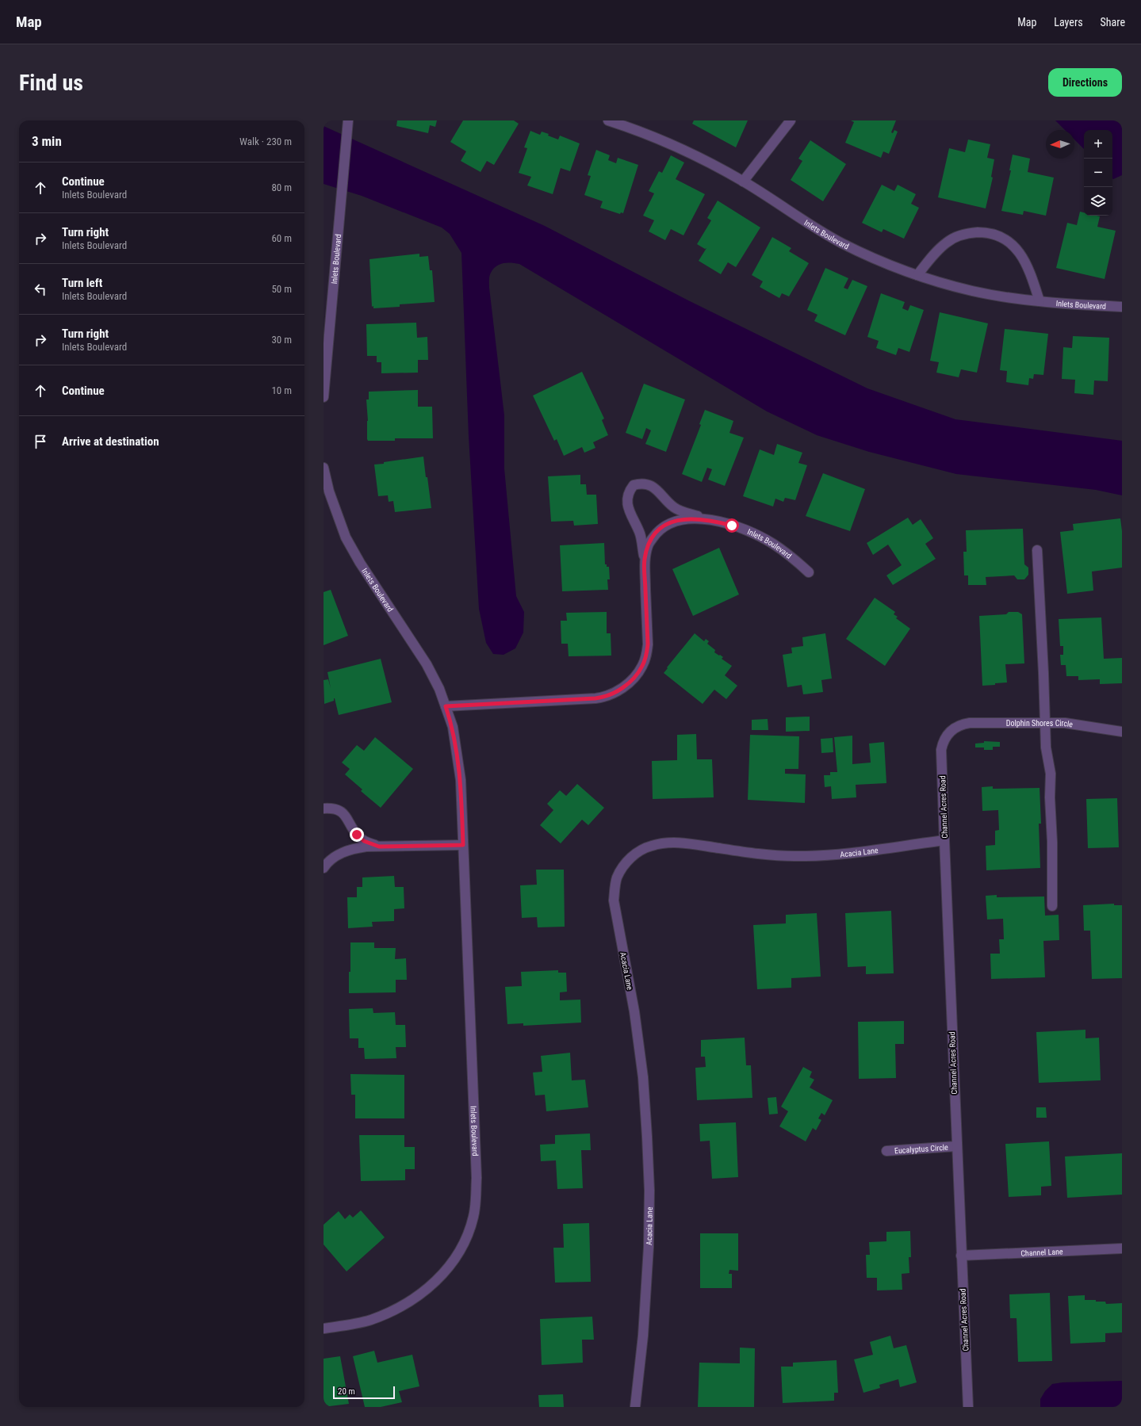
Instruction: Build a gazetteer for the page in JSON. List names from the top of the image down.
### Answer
{
  "streets": {
    "street": [
      "Inlets Boulevard",
      "Dolphin Shores Circle",
      "Channel Acres Road",
      "Acacia Lane",
      "Eucalyptus Circle",
      "Channel Lane"
    ]
  },
  "crossings": [
    ["Dolphin Shores Circle", "Channel Acres Road"],
    ["Channel Acres Road", "Acacia Lane"],
    ["Channel Acres Road", "Eucalyptus Circle"],
    ["Channel Acres Road", "Channel Lane"]
  ],
  "scale_bar": "20 m",
  "north": "left",
  "page": {
    "header": "Map",
    "nav": ["Map", "Layers", "Share"],
    "buttons": "Directions",
    "title": "Find us",
    "heading": ["3 min", "Walk · 230 m"],
    "map_buttons": ["+", "−"],
    "list": [
      ["Continue", "Inlets Boulevard", "80 m"],
      ["Turn right", "Inlets Boulevard", "60 m"],
      ["Turn left", "Inlets Boulevard", "50 m"],
      ["Turn right", "Inlets Boulevard", "30 m"],
      ["Continue", "10 m"],
      "Arrive at destination"
    ],
    "scale": "20 m"
  }
}
